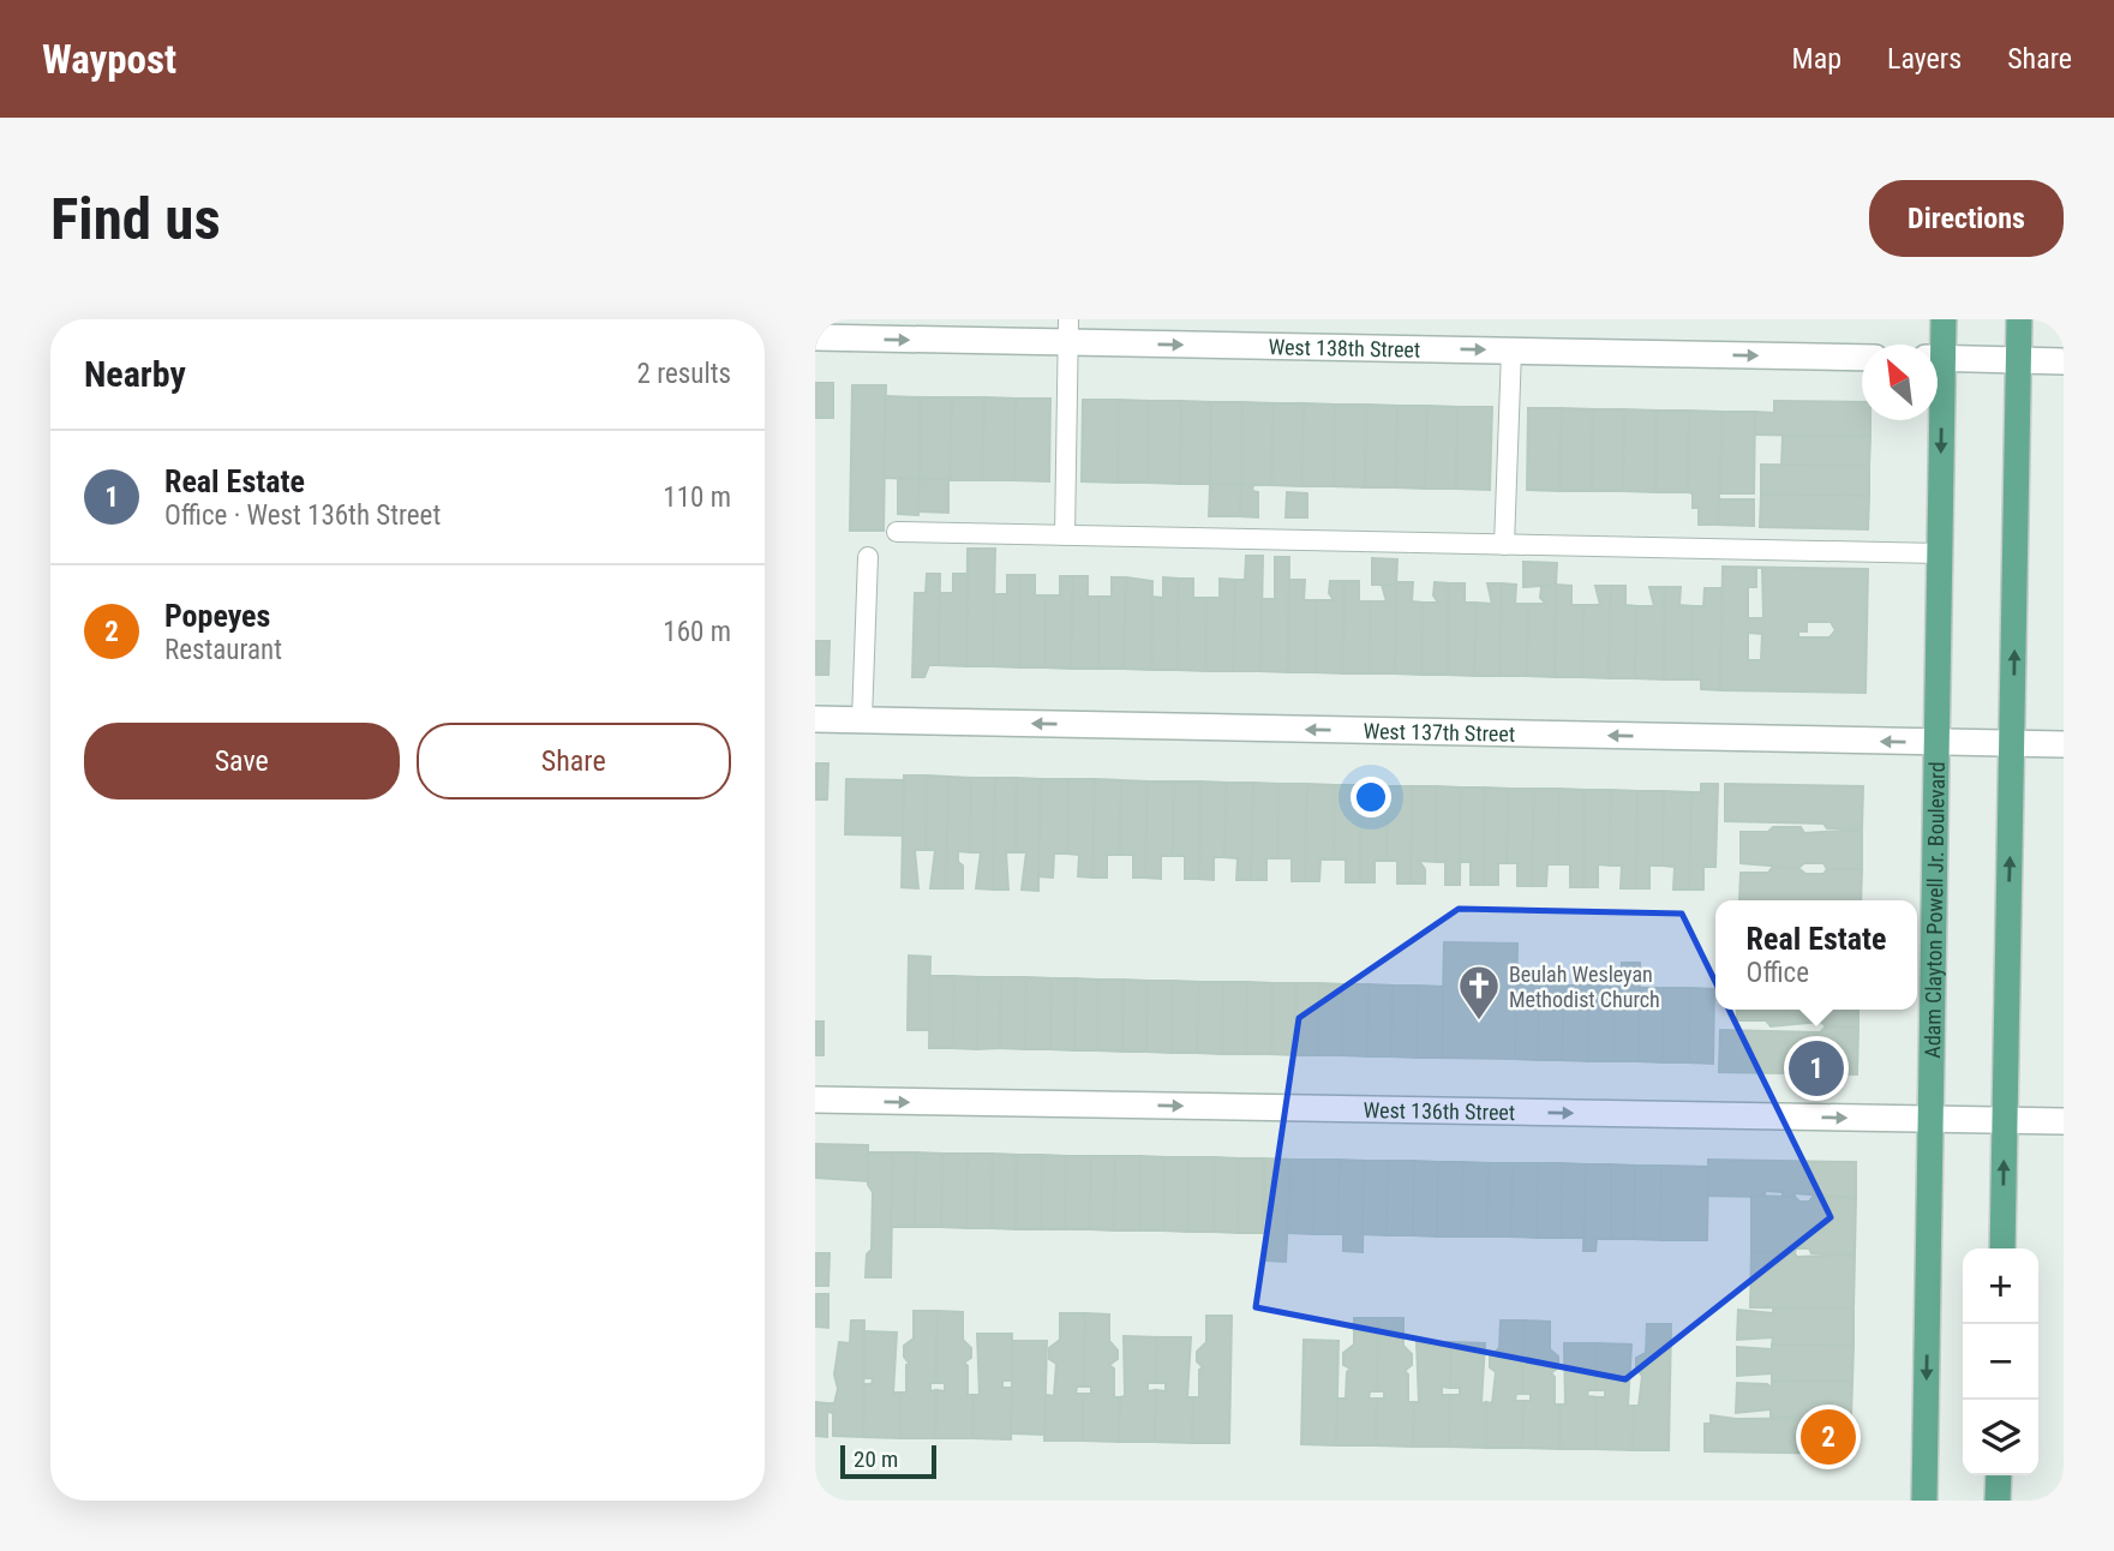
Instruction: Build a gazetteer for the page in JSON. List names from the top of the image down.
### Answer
{
  "streets": {
    "main road": ["Adam Clayton Powell Jr. Boulevard"],
    "street": ["West 138th Street", "West 137th Street", "West 136th Street"]
  },
  "crossings": [
    ["West 137th Street", "Adam Clayton Powell Jr. Boulevard"],
    ["Adam Clayton Powell Jr. Boulevard", "West 136th Street"]
  ],
  "one_way": ["West 138th Street", "West 137th Street", "West 136th Street"],
  "places": {
    "church": ["Beulah Wesleyan Methodist Church"]
  },
  "scale_bar": "20 m",
  "north": "top left",
  "page": {
    "header": "Waypost",
    "nav": ["Map", "Layers", "Share"],
    "buttons": [
      "Directions",
      ["Save", "Share"]
    ],
    "title": "Find us",
    "heading": ["Nearby", "2 results"],
    "list": [
      {
        "mark": "1",
        "name": "Real Estate",
        "note": "Office · West 136th Street",
        "value": "110 m"
      },
      {
        "mark": "2",
        "name": "Popeyes",
        "note": "Restaurant",
        "value": "160 m"
      }
    ],
    "popup": ["Real Estate", "Office"],
    "pins": ["1", "2"],
    "map_buttons": ["+", "−"],
    "scale": "20 m"
  }
}
